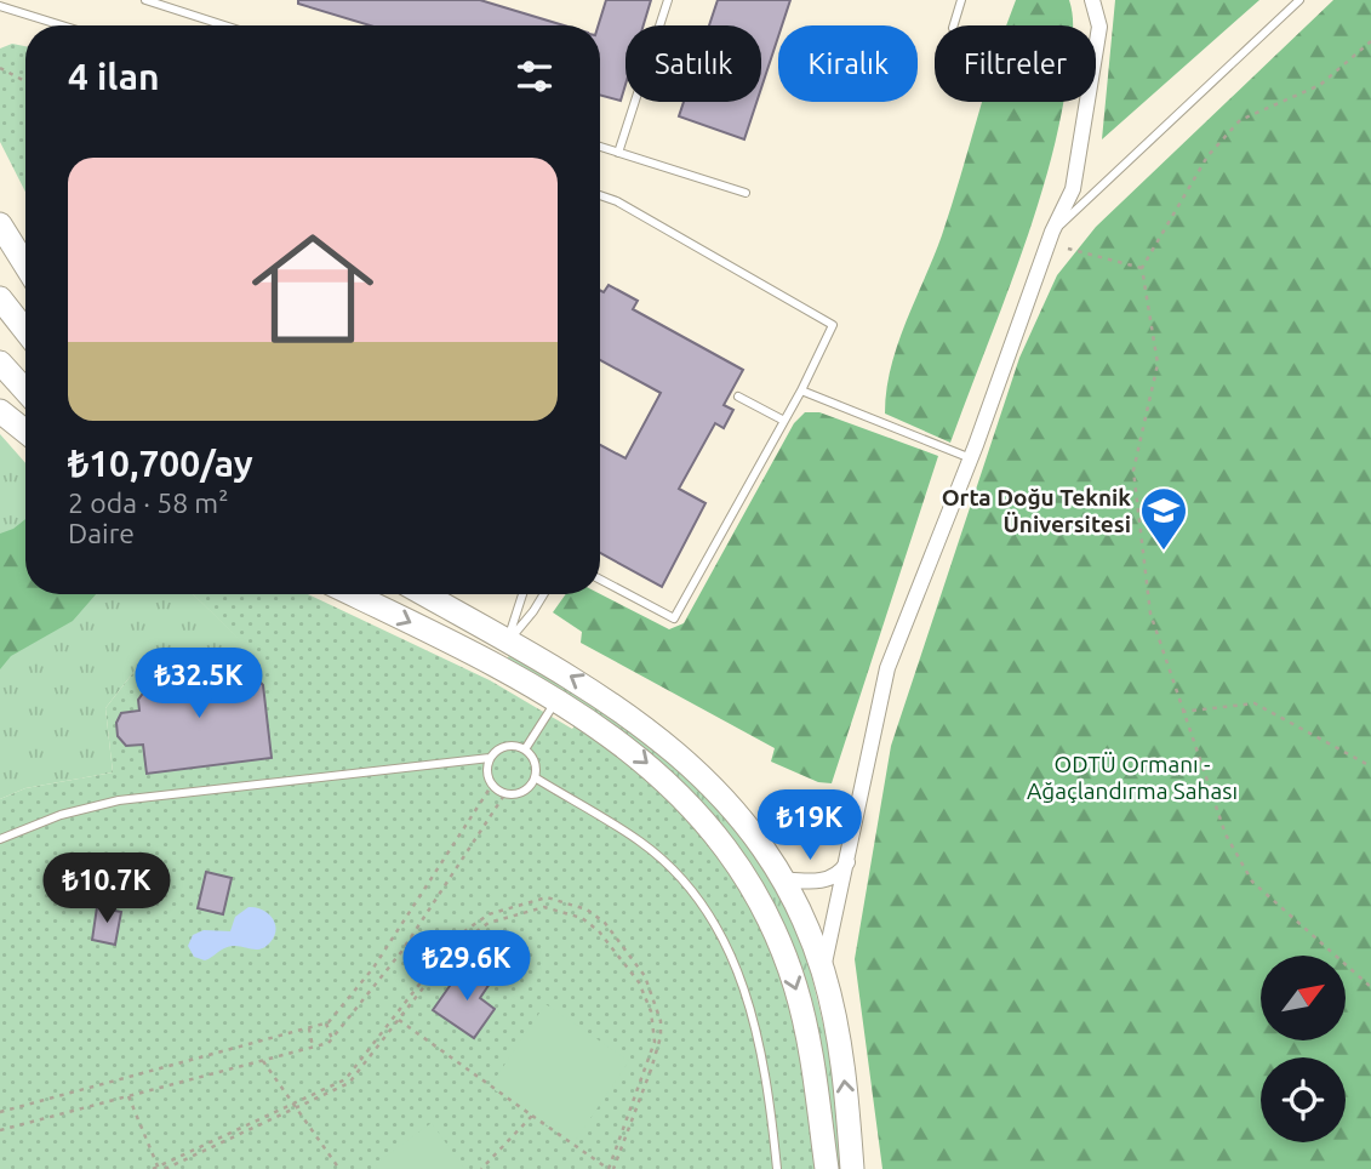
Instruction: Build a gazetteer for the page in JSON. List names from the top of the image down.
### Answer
{
  "parks": ["ODTÜ Ormanı - Ağaçlandırma Sahası"],
  "places": {
    "school or university": ["Orta Doğu Teknik Üniversitesi"]
  },
  "north": "top right",
  "page": {
    "chip": ["Satılık", "Kiralık", "Filtreler"],
    "heading": "4 ilan",
    "list": [
      {
        "name": "₺10,700/ay",
        "note": "2 oda · 58 m² · Daire"
      }
    ],
    "price": [
      "₺32.5K",
      "₺19K",
      "₺10.7K",
      "₺29.6K"
    ]
  }
}
